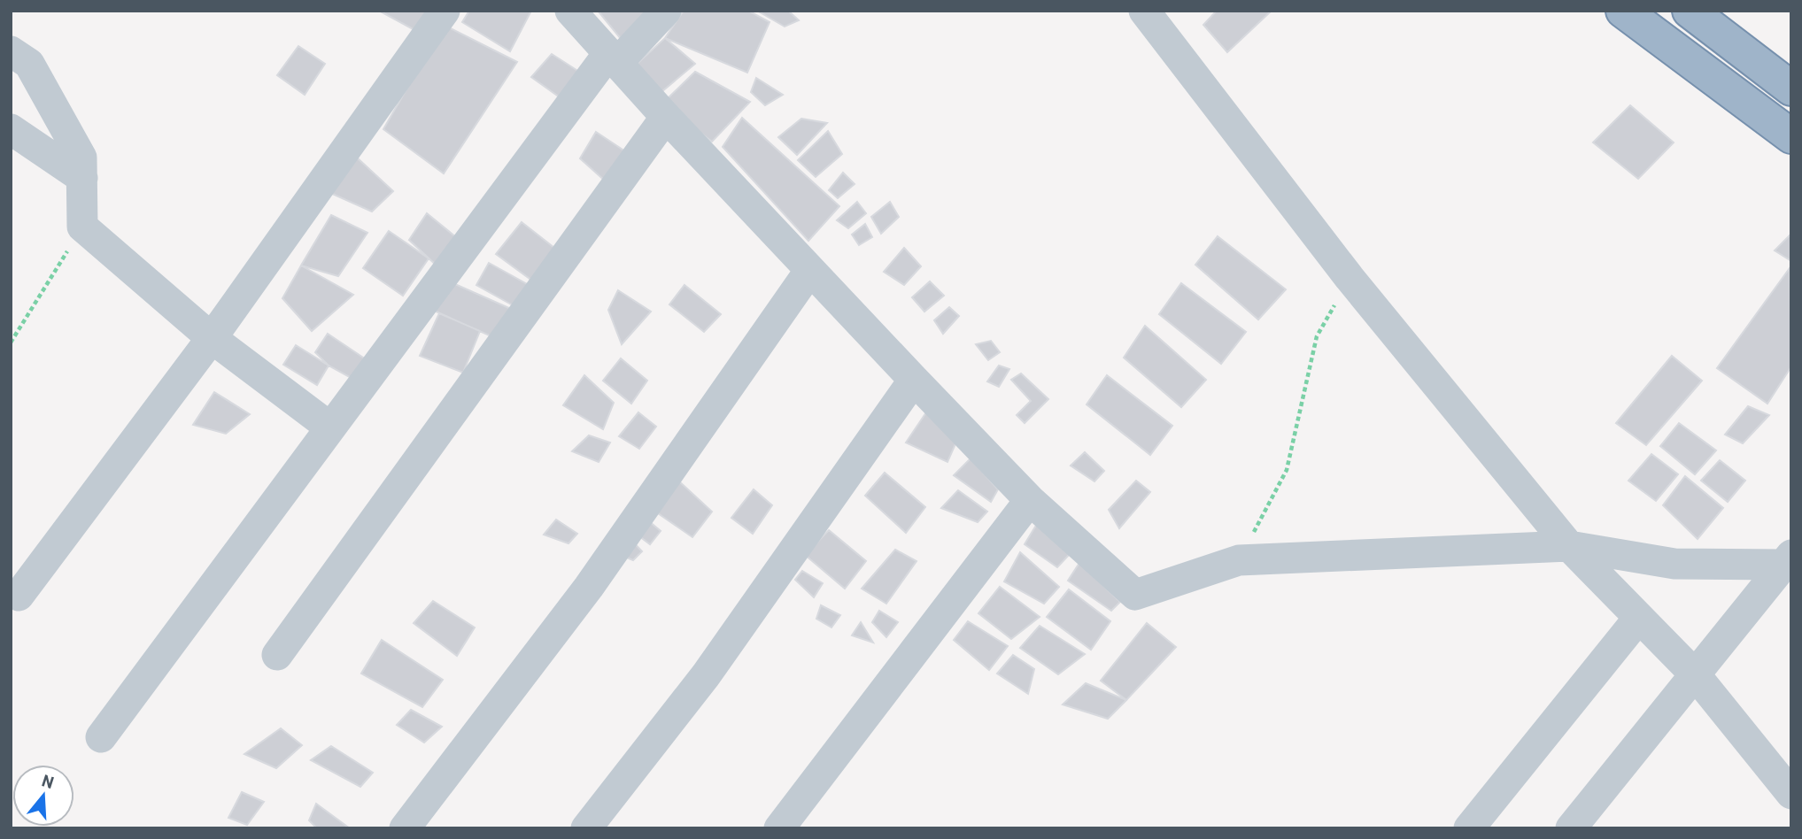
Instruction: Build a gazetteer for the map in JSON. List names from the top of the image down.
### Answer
{
  "north": "top"
}
